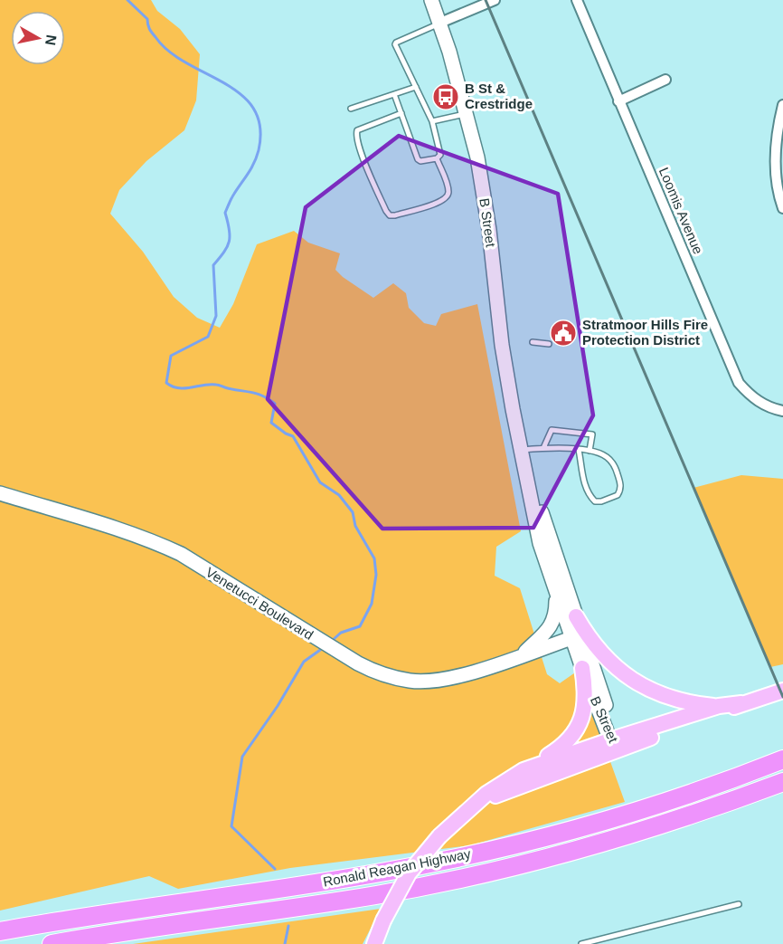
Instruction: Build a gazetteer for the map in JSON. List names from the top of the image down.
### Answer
{
  "streets": {
    "highway": ["Ronald Reagan Highway"],
    "main road": ["B Street", "Venetucci Boulevard"],
    "street": ["Loomis Avenue"]
  },
  "crossings": [
    ["B Street", "Venetucci Boulevard"]
  ],
  "places": {
    "bus stop": ["B St & Crestridge"],
    "public building": ["Stratmoor Hills Fire Protection District"]
  },
  "north": "right"
}
